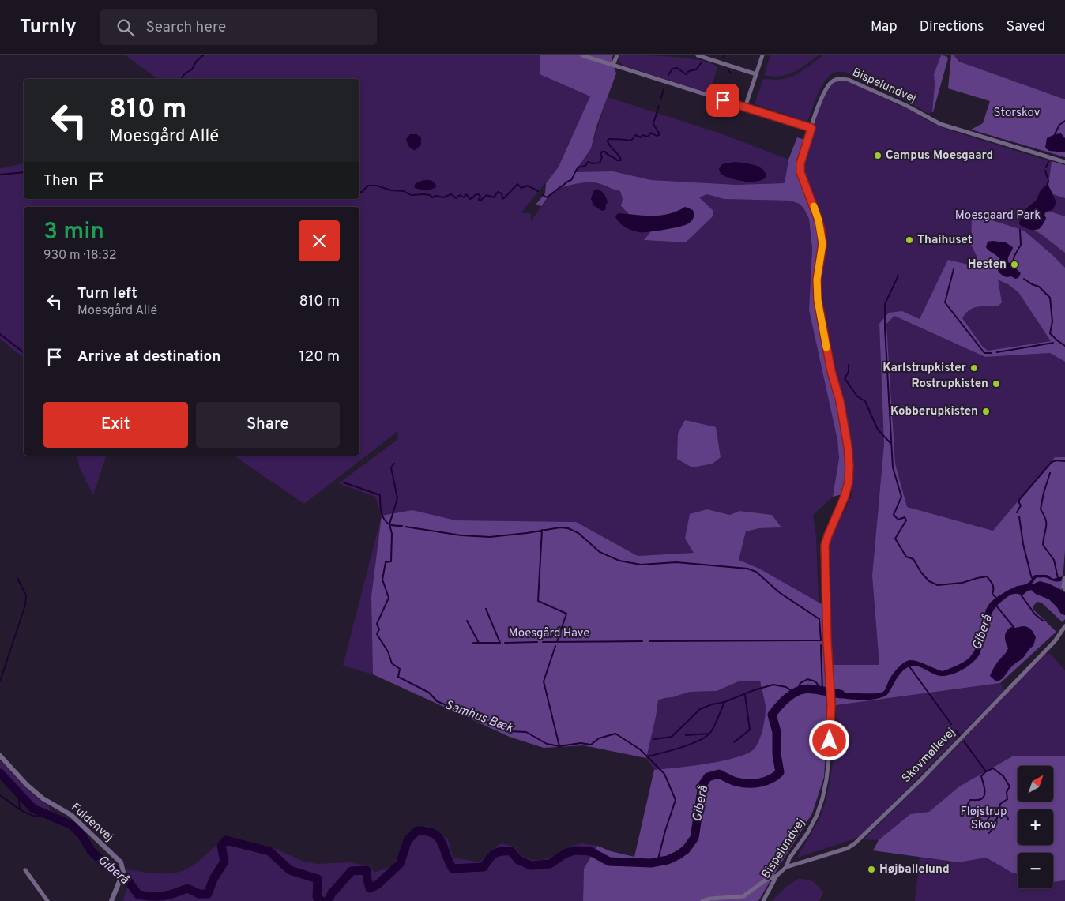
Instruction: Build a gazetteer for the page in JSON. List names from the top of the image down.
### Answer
{
  "streets": {
    "street": ["Bispelundvej", "Skovmøllevej", "Fuldenvej"]
  },
  "crossings": [
    ["Bispelundvej", "Skovmøllevej"]
  ],
  "water": ["Giberå", "Samhus Bæk"],
  "parks": [
    "Storskov",
    "Moesgaard Park",
    "Moesgård Have",
    "Fløjstrup Skov"
  ],
  "places": [
    "Campus Moesgaard",
    "Thaihuset",
    "Hesten",
    "Karlstrupkister",
    "Rostrupkisten",
    "Kobberupkisten",
    "Højballelund"
  ],
  "north": "top right",
  "page": {
    "header": "Turnly",
    "search": "Search here",
    "nav": ["Map", "Directions", "Saved"],
    "turn": ["810 m", "Moesgård Allé"],
    "then": "Then",
    "heading": ["3 min", "930 m · 18:32"],
    "list": [
      {
        "name": "Turn left",
        "note": "Moesgård Allé",
        "value": "810 m"
      },
      {
        "name": "Arrive at destination",
        "value": "120 m"
      }
    ],
    "buttons": ["Exit", "Share"],
    "map_buttons": ["+", "−"]
  }
}
